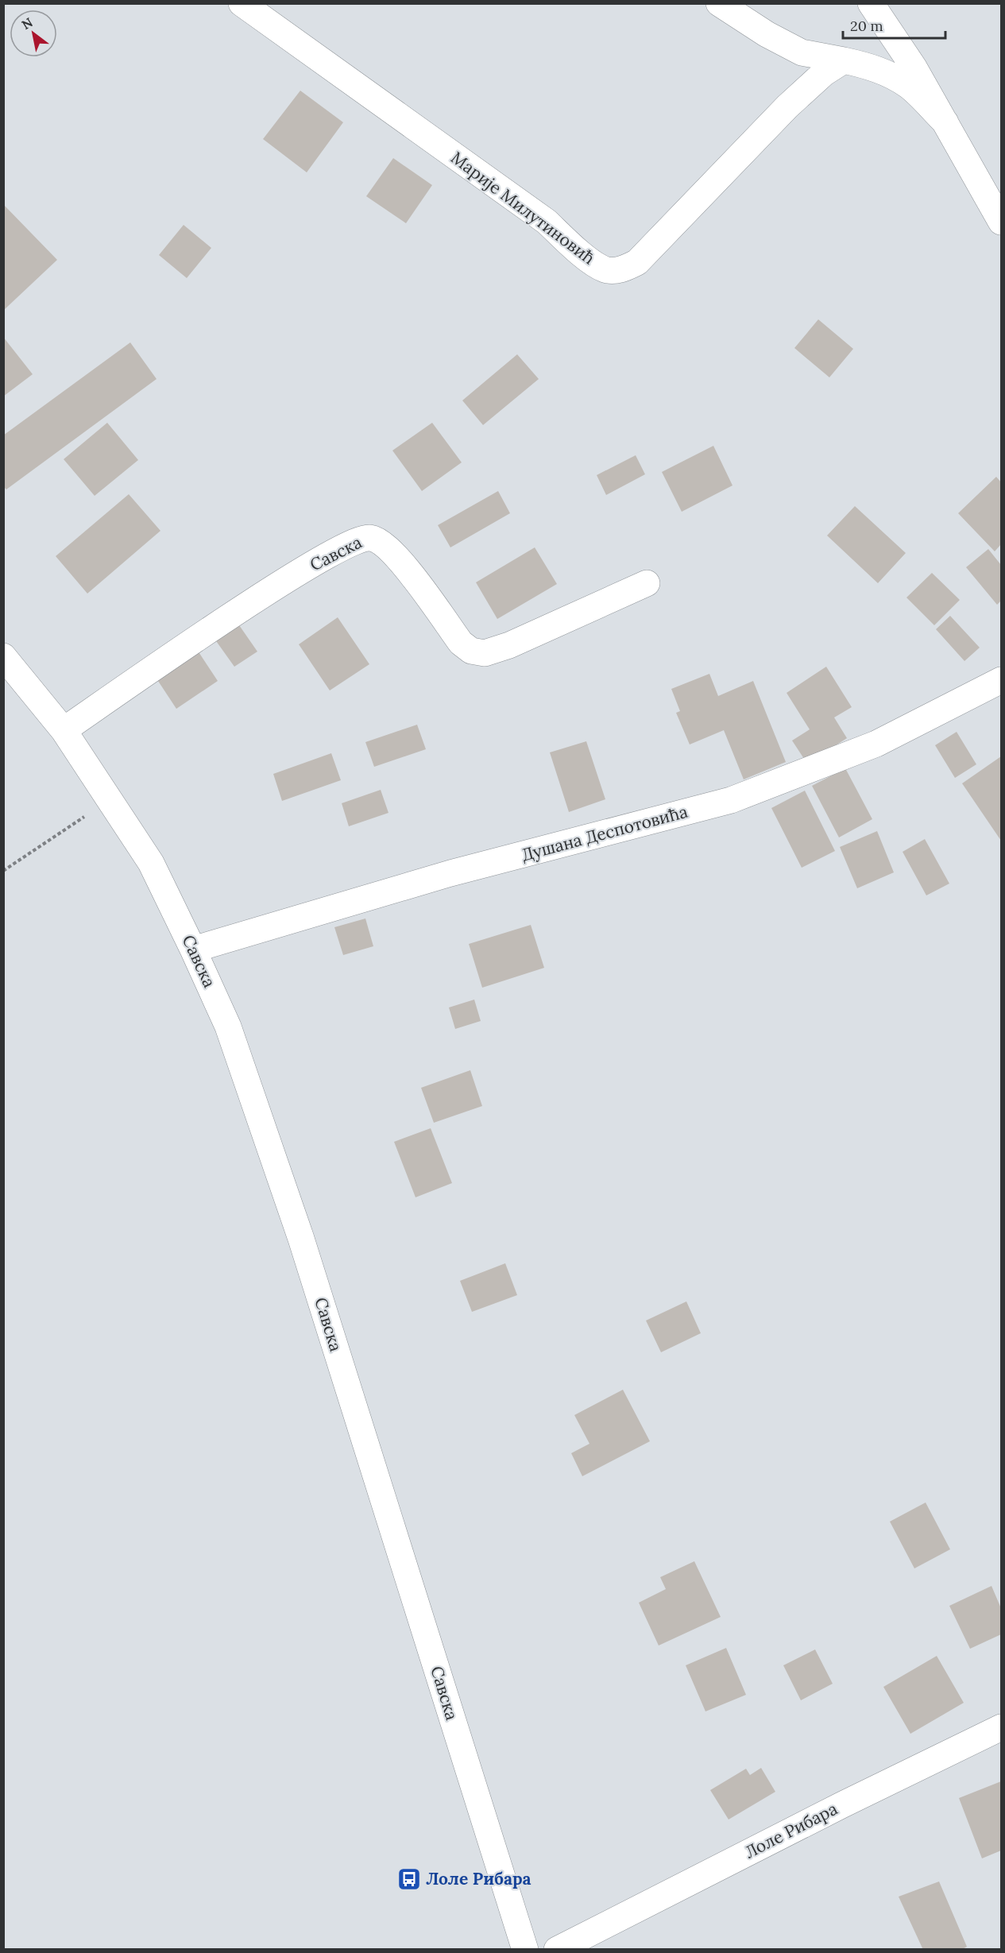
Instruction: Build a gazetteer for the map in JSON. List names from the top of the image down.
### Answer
{
  "streets": {
    "street": [
      "Марије Милутиновић",
      "Савска",
      "Душана Деспотовића",
      "Лоле Рибара"
    ]
  },
  "crossings": [
    ["Савска", "Душана Деспотовића"]
  ],
  "places": {
    "bus stop": ["Лоле Рибара"]
  },
  "scale_bar": "20 m",
  "north": "top left"
}
